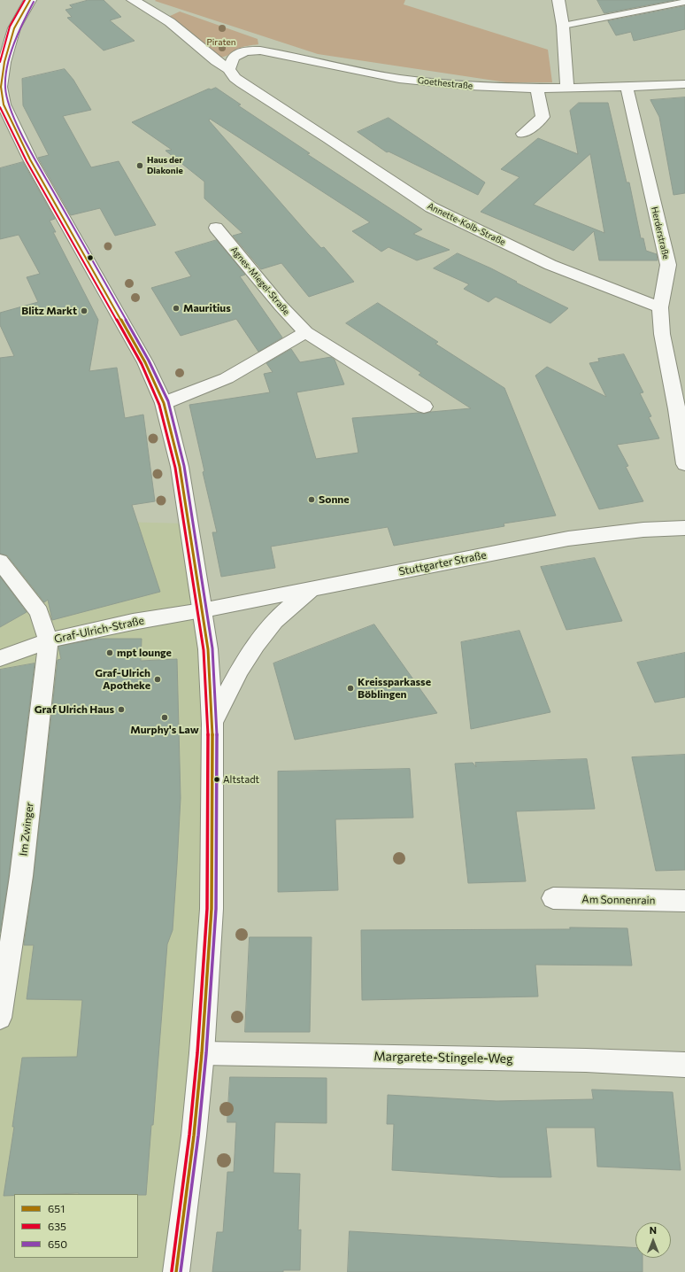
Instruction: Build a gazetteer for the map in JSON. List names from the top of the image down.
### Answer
{
  "streets": {
    "street": [
      "Goethestraße",
      "Annette-Kolb-Straße",
      "Herderstraße",
      "Agnes-Miegel-Straße",
      "Stuttgarter Straße",
      "Graf-Ulrich-Straße",
      "Im Zwinger",
      "Am Sonnenrain",
      "Margarete-Stingele-Weg"
    ]
  },
  "crossings": [
    ["Goethestraße", "Annette-Kolb-Straße"],
    ["Goethestraße", "Herderstraße"],
    ["Annette-Kolb-Straße", "Herderstraße"],
    ["Stuttgarter Straße", "Graf-Ulrich-Straße"],
    ["Graf-Ulrich-Straße", "Im Zwinger"]
  ],
  "parks": ["Piraten"],
  "places": [
    "Haus der Diakonie",
    "Mauritius",
    "Blitz Markt",
    "Sonne",
    "mpt lounge",
    "Graf-Ulrich Apotheke",
    "Kreissparkasse Böblingen",
    "Graf Ulrich Haus",
    "Murphy's Law",
    "Altstadt"
  ],
  "lines": ["transit line 651", "transit line 635", "transit line 650"],
  "legend": ["651", "635", "650"],
  "north": "top"
}
